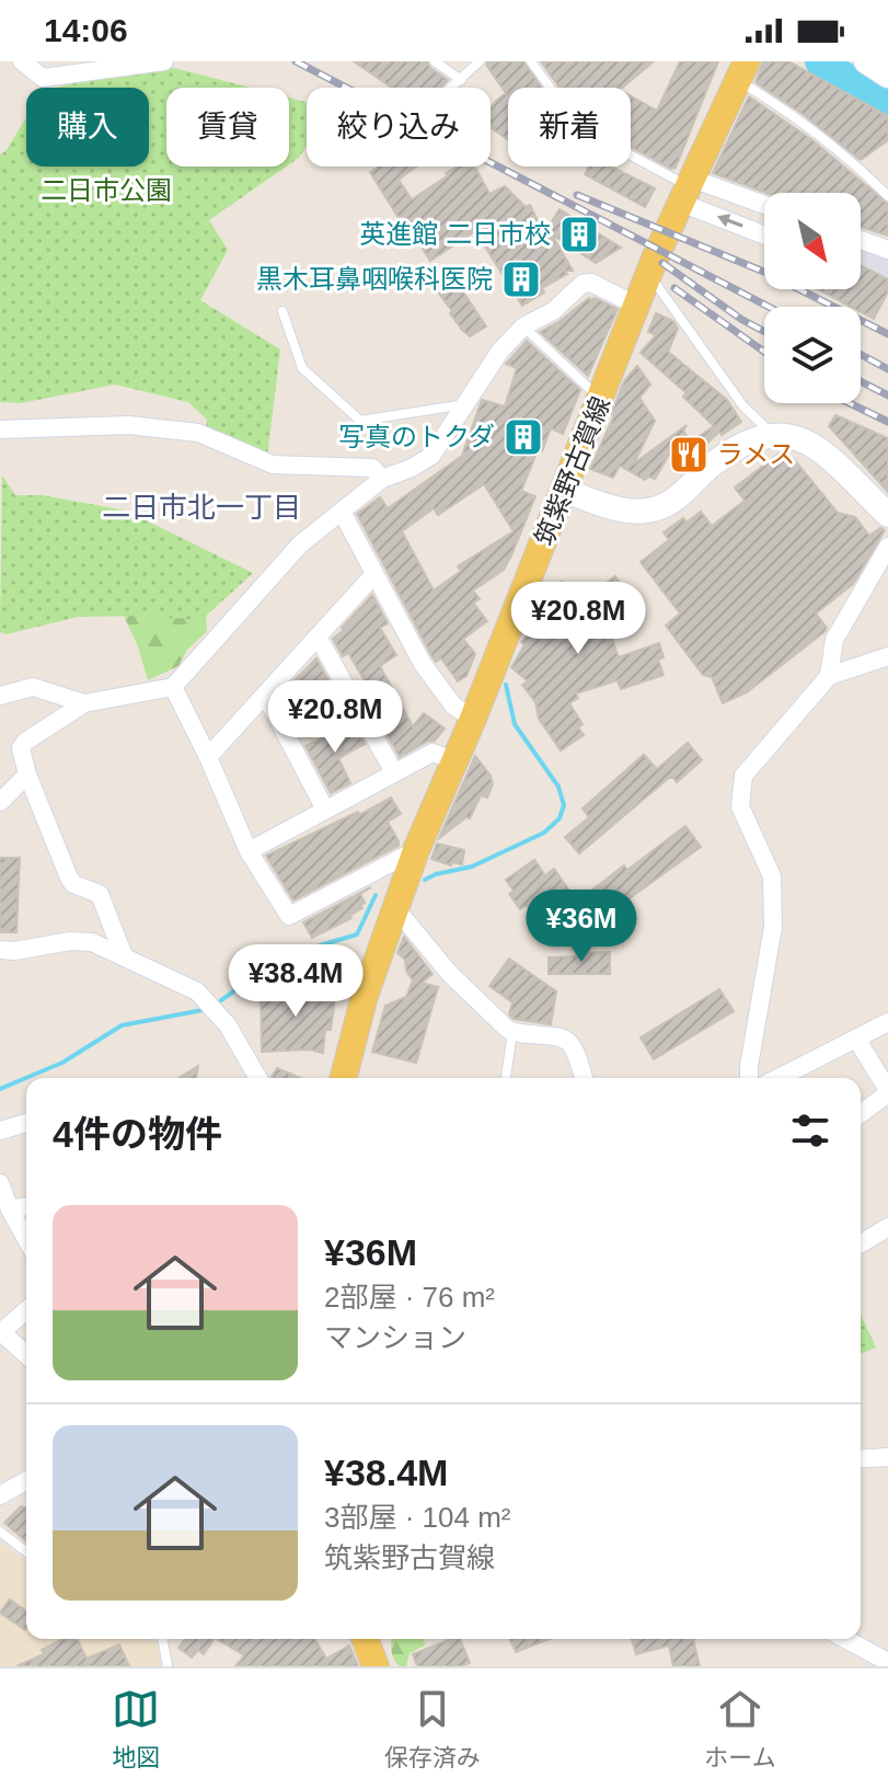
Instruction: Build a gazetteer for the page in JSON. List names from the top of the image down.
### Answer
{
  "streets": {
    "main road": ["筑紫野古賀線"]
  },
  "districts": ["二日市北一丁目"],
  "parks": ["二日市公園"],
  "places": {
    "building": ["英進館 二日市校", "黒木耳鼻咽喉科医院", "写真のトクダ"],
    "restaurant": ["ラメス"]
  },
  "north": "bottom right",
  "page": {
    "status": "14:06",
    "chip": [
      "購入",
      "賃貸",
      "絞り込み",
      "新着"
    ],
    "price": [
      "¥20.8M",
      "¥20.8M",
      "¥36M",
      "¥38.4M"
    ],
    "heading": "4件の物件",
    "list": [
      {
        "name": "¥36M",
        "note": "2部屋 · 76 m² · マンション"
      },
      {
        "name": "¥38.4M",
        "note": "3部屋 · 104 m² · 筑紫野古賀線"
      }
    ],
    "tabs": ["地図", "保存済み", "ホーム"]
  }
}
